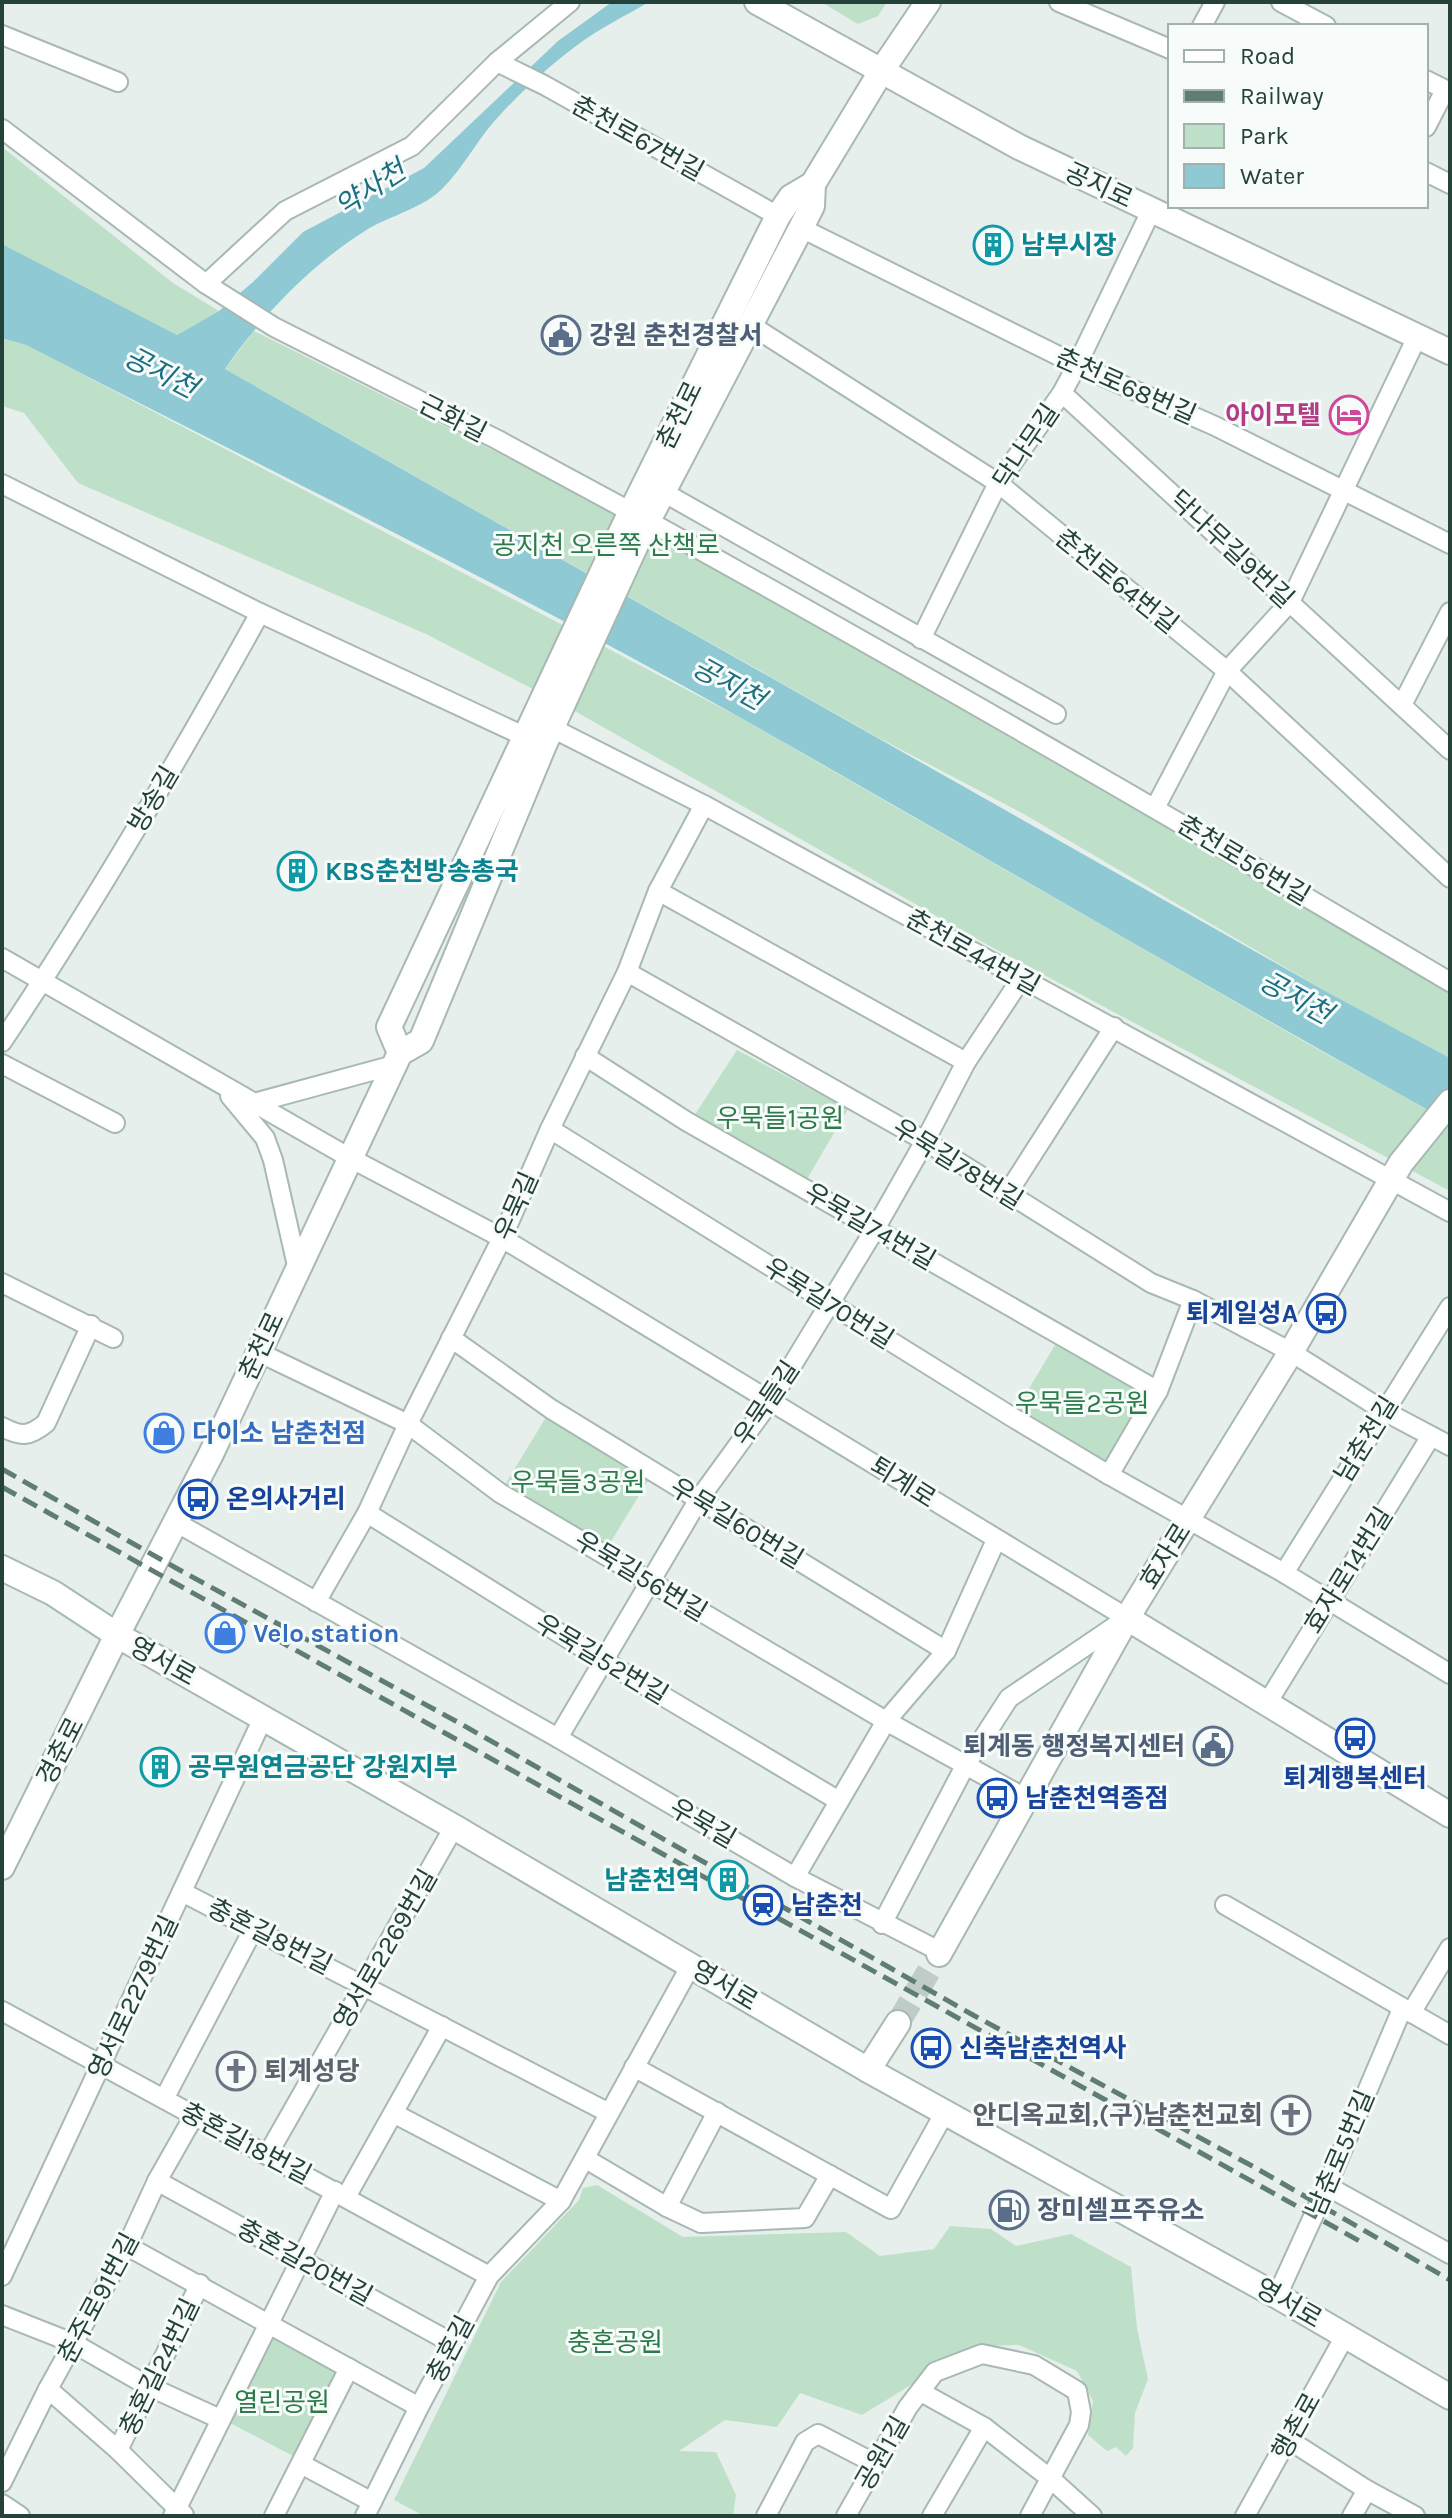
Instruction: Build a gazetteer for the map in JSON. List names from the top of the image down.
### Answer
{
  "streets": {
    "street": [
      "춘천로67번길",
      "공지로",
      "춘천로68번길",
      "춘천로",
      "근화길",
      "닥나무길",
      "닥나무길9번길",
      "춘천로64번길",
      "방송길",
      "춘천로56번길",
      "춘천로44번길",
      "우묵길78번길",
      "우묵길",
      "우묵길74번길",
      "우묵길70번길",
      "우묵들길",
      "남춘천길",
      "퇴계로",
      "우묵길60번길",
      "효자로",
      "효자로14번길",
      "우묵길56번길",
      "우묵길52번길",
      "영서로",
      "경춘로",
      "충혼길8번길",
      "영서로2269번길",
      "영서로2279번길",
      "충혼길18번길",
      "남춘로5번길",
      "충혼길20번길",
      "춘주로91번길",
      "충혼길",
      "충혼길24번길",
      "행촌로",
      "공원1길"
    ]
  },
  "crossings": [
    ["춘천로67번길", "춘천로"],
    ["공지로", "춘천로"],
    ["공지로", "닥나무길"],
    ["춘천로68번길", "춘천로"],
    ["춘천로68번길", "닥나무길"],
    ["춘천로", "근화길"],
    ["춘천로", "춘천로64번길"],
    ["춘천로", "춘천로44번길"],
    ["춘천로", "우묵길"],
    ["춘천로", "퇴계로"],
    ["춘천로", "우묵길56번길"],
    ["춘천로", "영서로"],
    ["춘천로", "경춘로"],
    ["근화길", "춘천로56번길"],
    ["닥나무길", "닥나무길9번길"],
    ["닥나무길", "춘천로64번길"],
    ["춘천로44번길", "우묵길"],
    ["춘천로44번길", "우묵들길"],
    ["춘천로44번길", "효자로"],
    ["우묵길78번길", "우묵길"],
    ["우묵길78번길", "우묵들길"],
    ["우묵길78번길", "효자로"],
    ["우묵길", "우묵길74번길"],
    ["우묵길", "우묵길70번길"],
    ["우묵길", "우묵들길"],
    ["우묵길", "퇴계로"],
    ["우묵길", "우묵길60번길"],
    ["우묵길", "효자로"],
    ["우묵길", "우묵길56번길"],
    ["우묵길", "우묵길52번길"],
    ["우묵길74번길", "우묵들길"],
    ["우묵길70번길", "우묵들길"],
    ["우묵길70번길", "효자로"],
    ["우묵들길", "퇴계로"],
    ["우묵들길", "우묵길60번길"],
    ["우묵들길", "우묵길56번길"],
    ["우묵들길", "우묵길52번길"],
    ["퇴계로", "효자로"],
    ["퇴계로", "효자로14번길"],
    ["효자로", "우묵길56번길"],
    ["영서로", "경춘로"],
    ["영서로", "영서로2269번길"],
    ["영서로", "영서로2279번길"],
    ["영서로", "남춘로5번길"],
    ["영서로", "충혼길"],
    ["영서로", "행촌로"],
    ["충혼길8번길", "영서로2269번길"],
    ["충혼길8번길", "영서로2279번길"],
    ["충혼길8번길", "충혼길"],
    ["영서로2269번길", "충혼길18번길"],
    ["영서로2279번길", "충혼길18번길"],
    ["충혼길18번길", "춘주로91번길"],
    ["충혼길18번길", "충혼길"],
    ["충혼길20번길", "춘주로91번길"],
    ["충혼길20번길", "충혼길"],
    ["춘주로91번길", "충혼길24번길"],
    ["충혼길", "충혼길24번길"]
  ],
  "water": ["약사천", "공지천"],
  "parks": [
    "공지천 오른쪽 산책로",
    "우묵들1공원",
    "우묵들2공원",
    "우묵들3공원",
    "충혼공원",
    "열린공원"
  ],
  "places": {
    "building": [
      "남부시장",
      "KBS춘천방송총국",
      "공무원연금공단 강원지부",
      "남춘천역"
    ],
    "public building": ["강원 춘천경찰서", "퇴계동 행정복지센터"],
    "hotel": ["아이모텔"],
    "bus stop": [
      "퇴계일성A",
      "온의사거리",
      "퇴계행복센터",
      "남춘천역종점",
      "신축남춘천역사"
    ],
    "shop": ["다이소 남춘천점", "Velo station"],
    "station": ["남춘천"],
    "church": ["퇴계성당", "안디옥교회,(구)남춘천교회"],
    "fuel station": ["장미셀프주유소"]
  },
  "legend": [
    "Road",
    "Railway",
    "Park",
    "Water"
  ]
}
